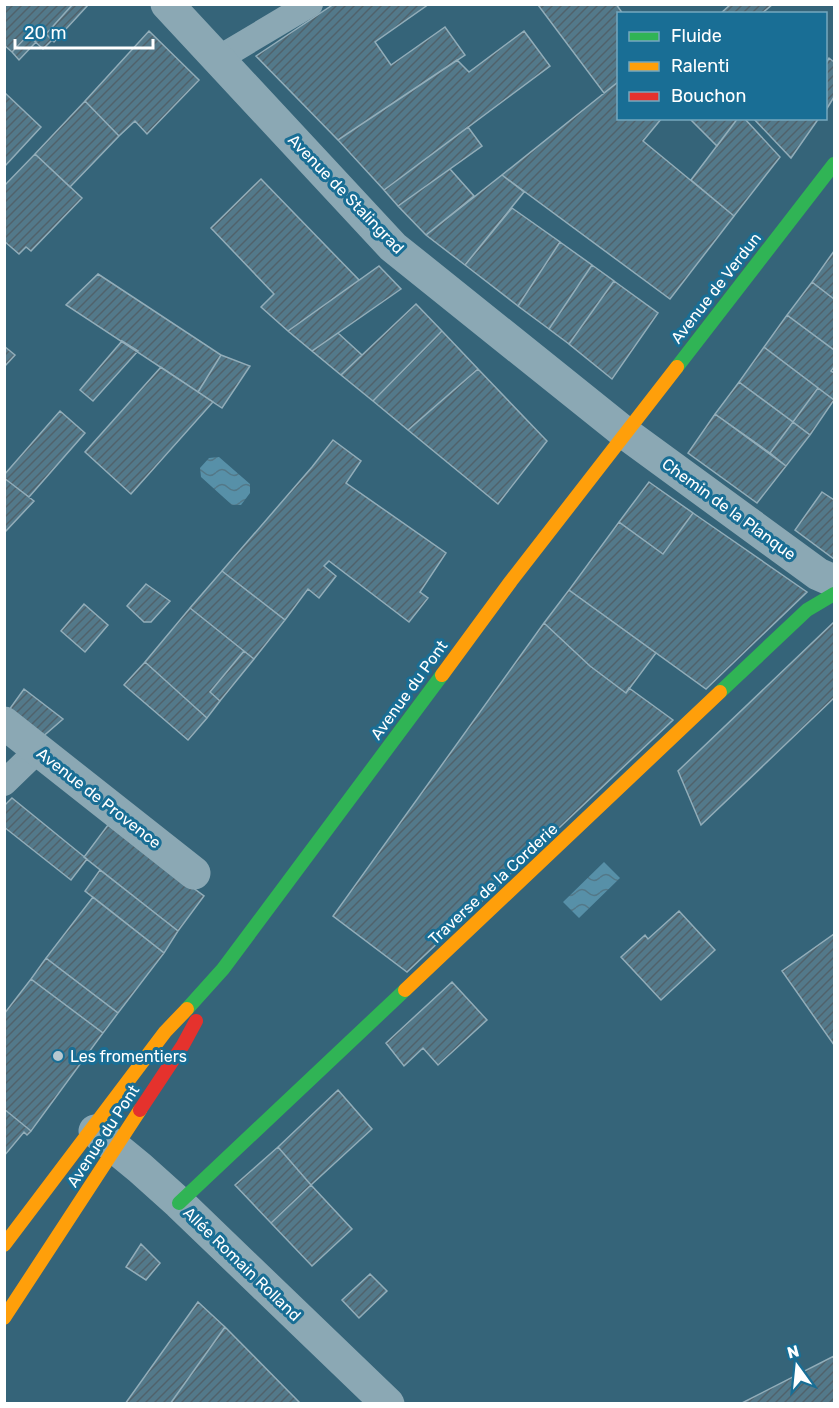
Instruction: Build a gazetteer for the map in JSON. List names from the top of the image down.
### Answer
{
  "streets": {
    "main road": ["Avenue de Verdun", "Avenue du Pont", "Traverse de la Corderie"],
    "street": [
      "Avenue de Stalingrad",
      "Chemin de la Planque",
      "Avenue de Provence",
      "Allée Romain Rolland"
    ]
  },
  "crossings": [
    ["Avenue de Stalingrad", "Avenue de Verdun"],
    ["Avenue de Stalingrad", "Chemin de la Planque"],
    ["Avenue de Stalingrad", "Avenue du Pont"],
    ["Avenue de Verdun", "Chemin de la Planque"],
    ["Avenue de Verdun", "Avenue du Pont"],
    ["Chemin de la Planque", "Avenue du Pont"],
    ["Avenue du Pont", "Allée Romain Rolland"],
    ["Traverse de la Corderie", "Allée Romain Rolland"]
  ],
  "places": ["Les fromentiers"],
  "legend": ["Fluide", "Ralenti", "Bouchon"],
  "scale_bar": "20 m",
  "north": "top"
}
